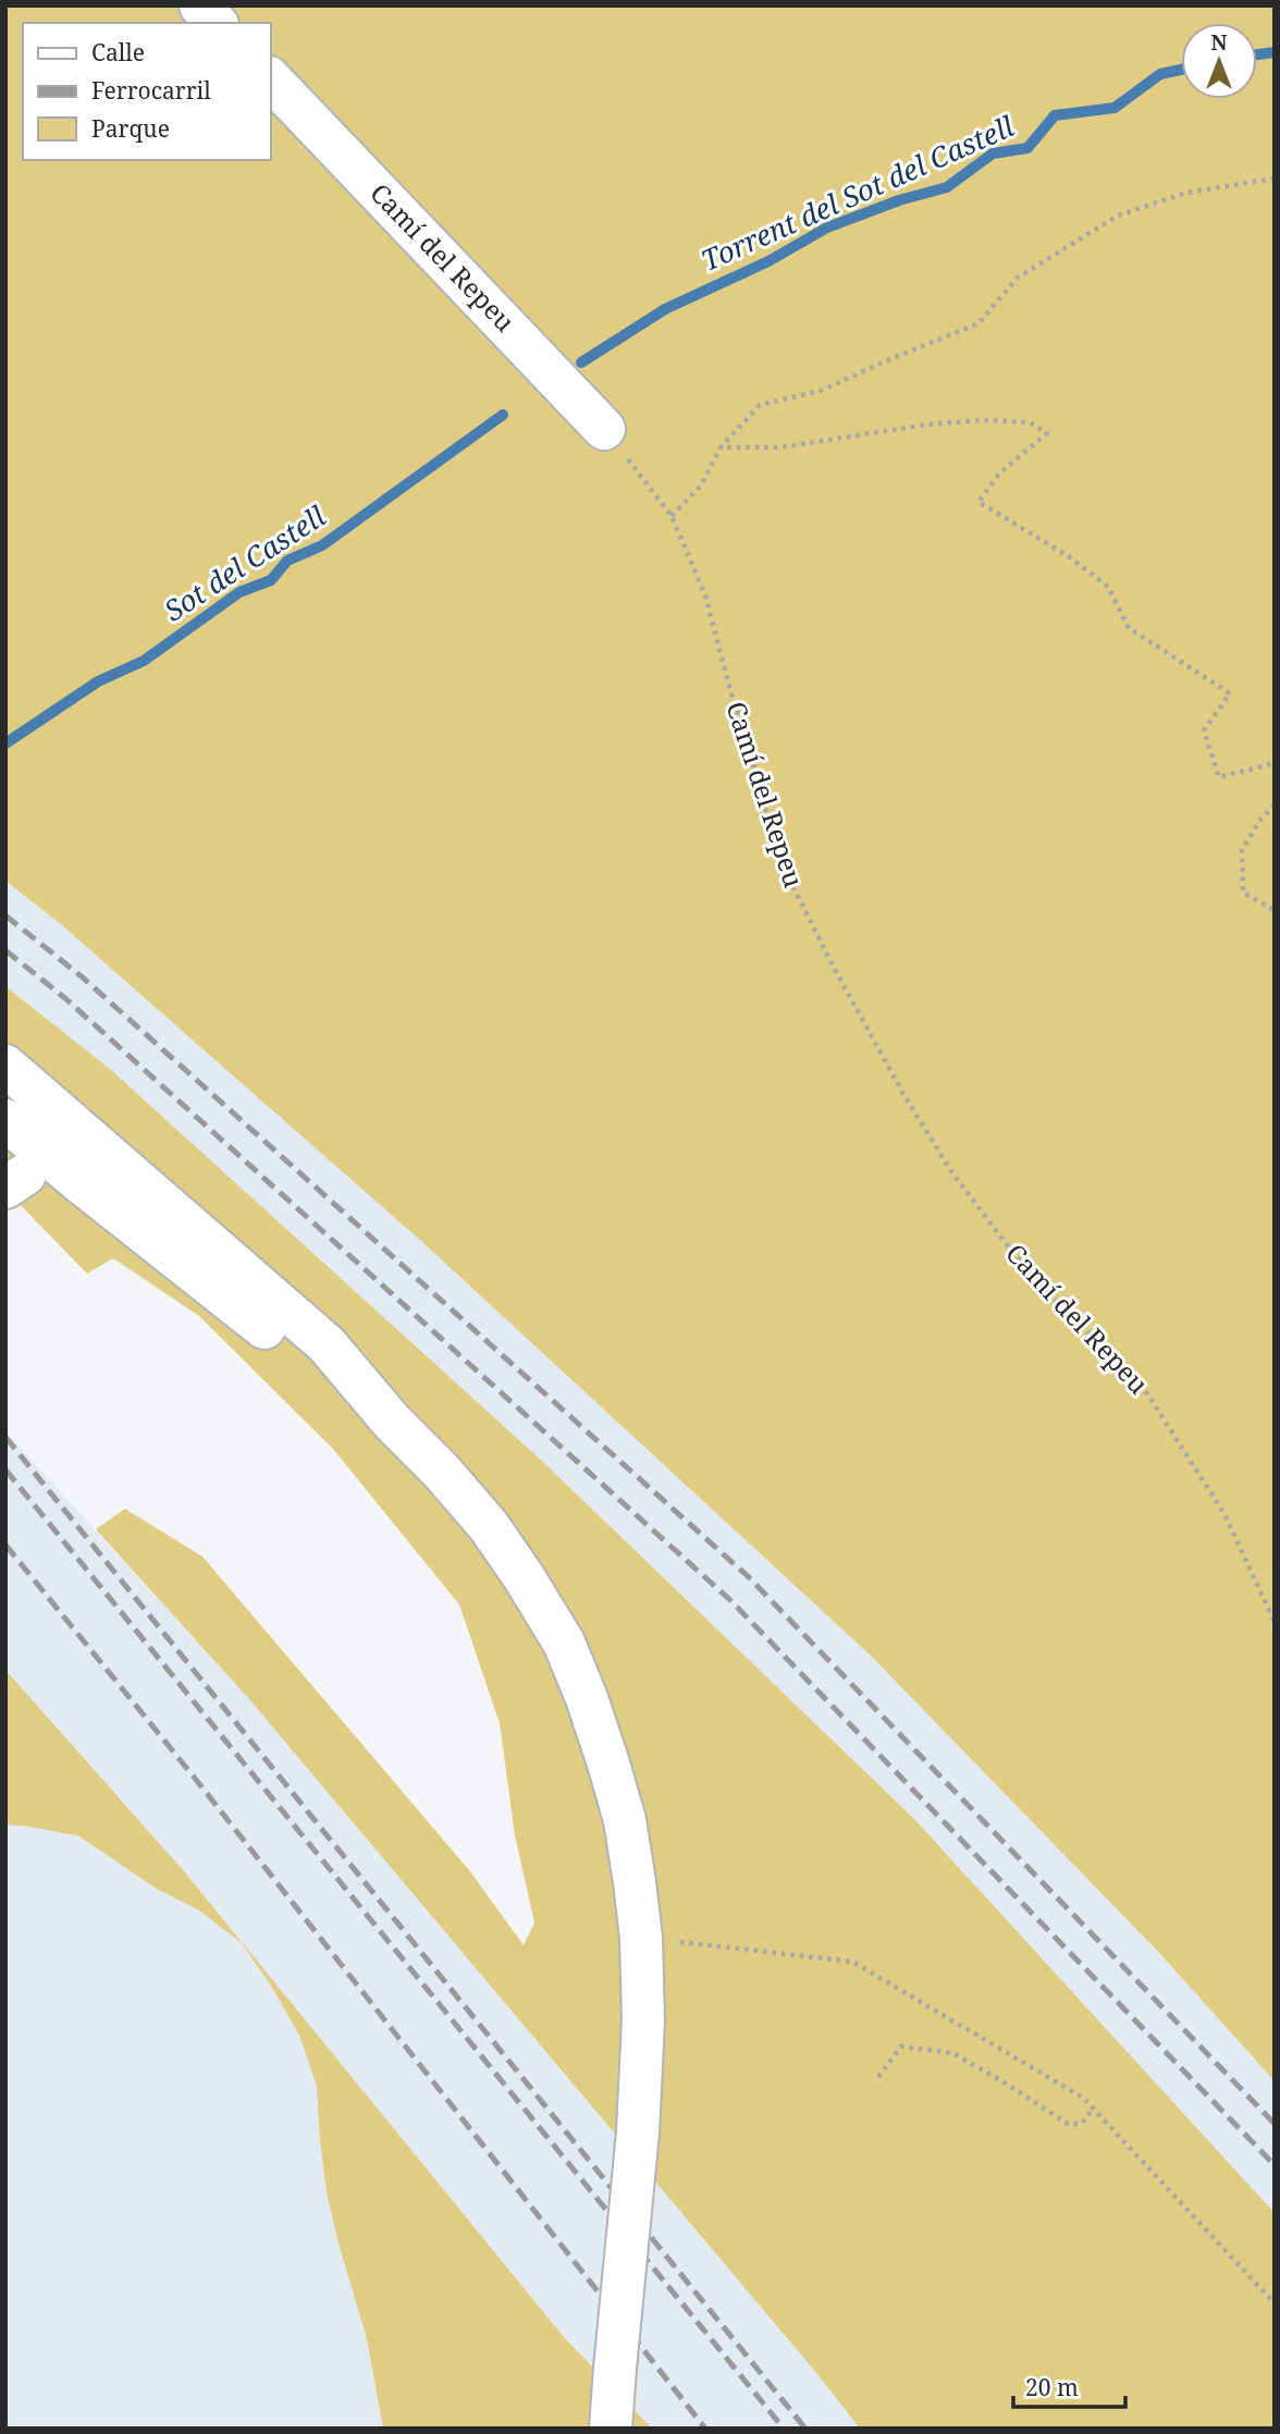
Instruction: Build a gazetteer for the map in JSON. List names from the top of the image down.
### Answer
{
  "streets": {
    "street": ["Camí del Repeu"]
  },
  "water": ["Torrent del Sot del Castell", "Sot del Castell"],
  "legend": ["Calle", "Ferrocarril", "Parque"],
  "scale_bar": "20 m",
  "north": "top"
}
